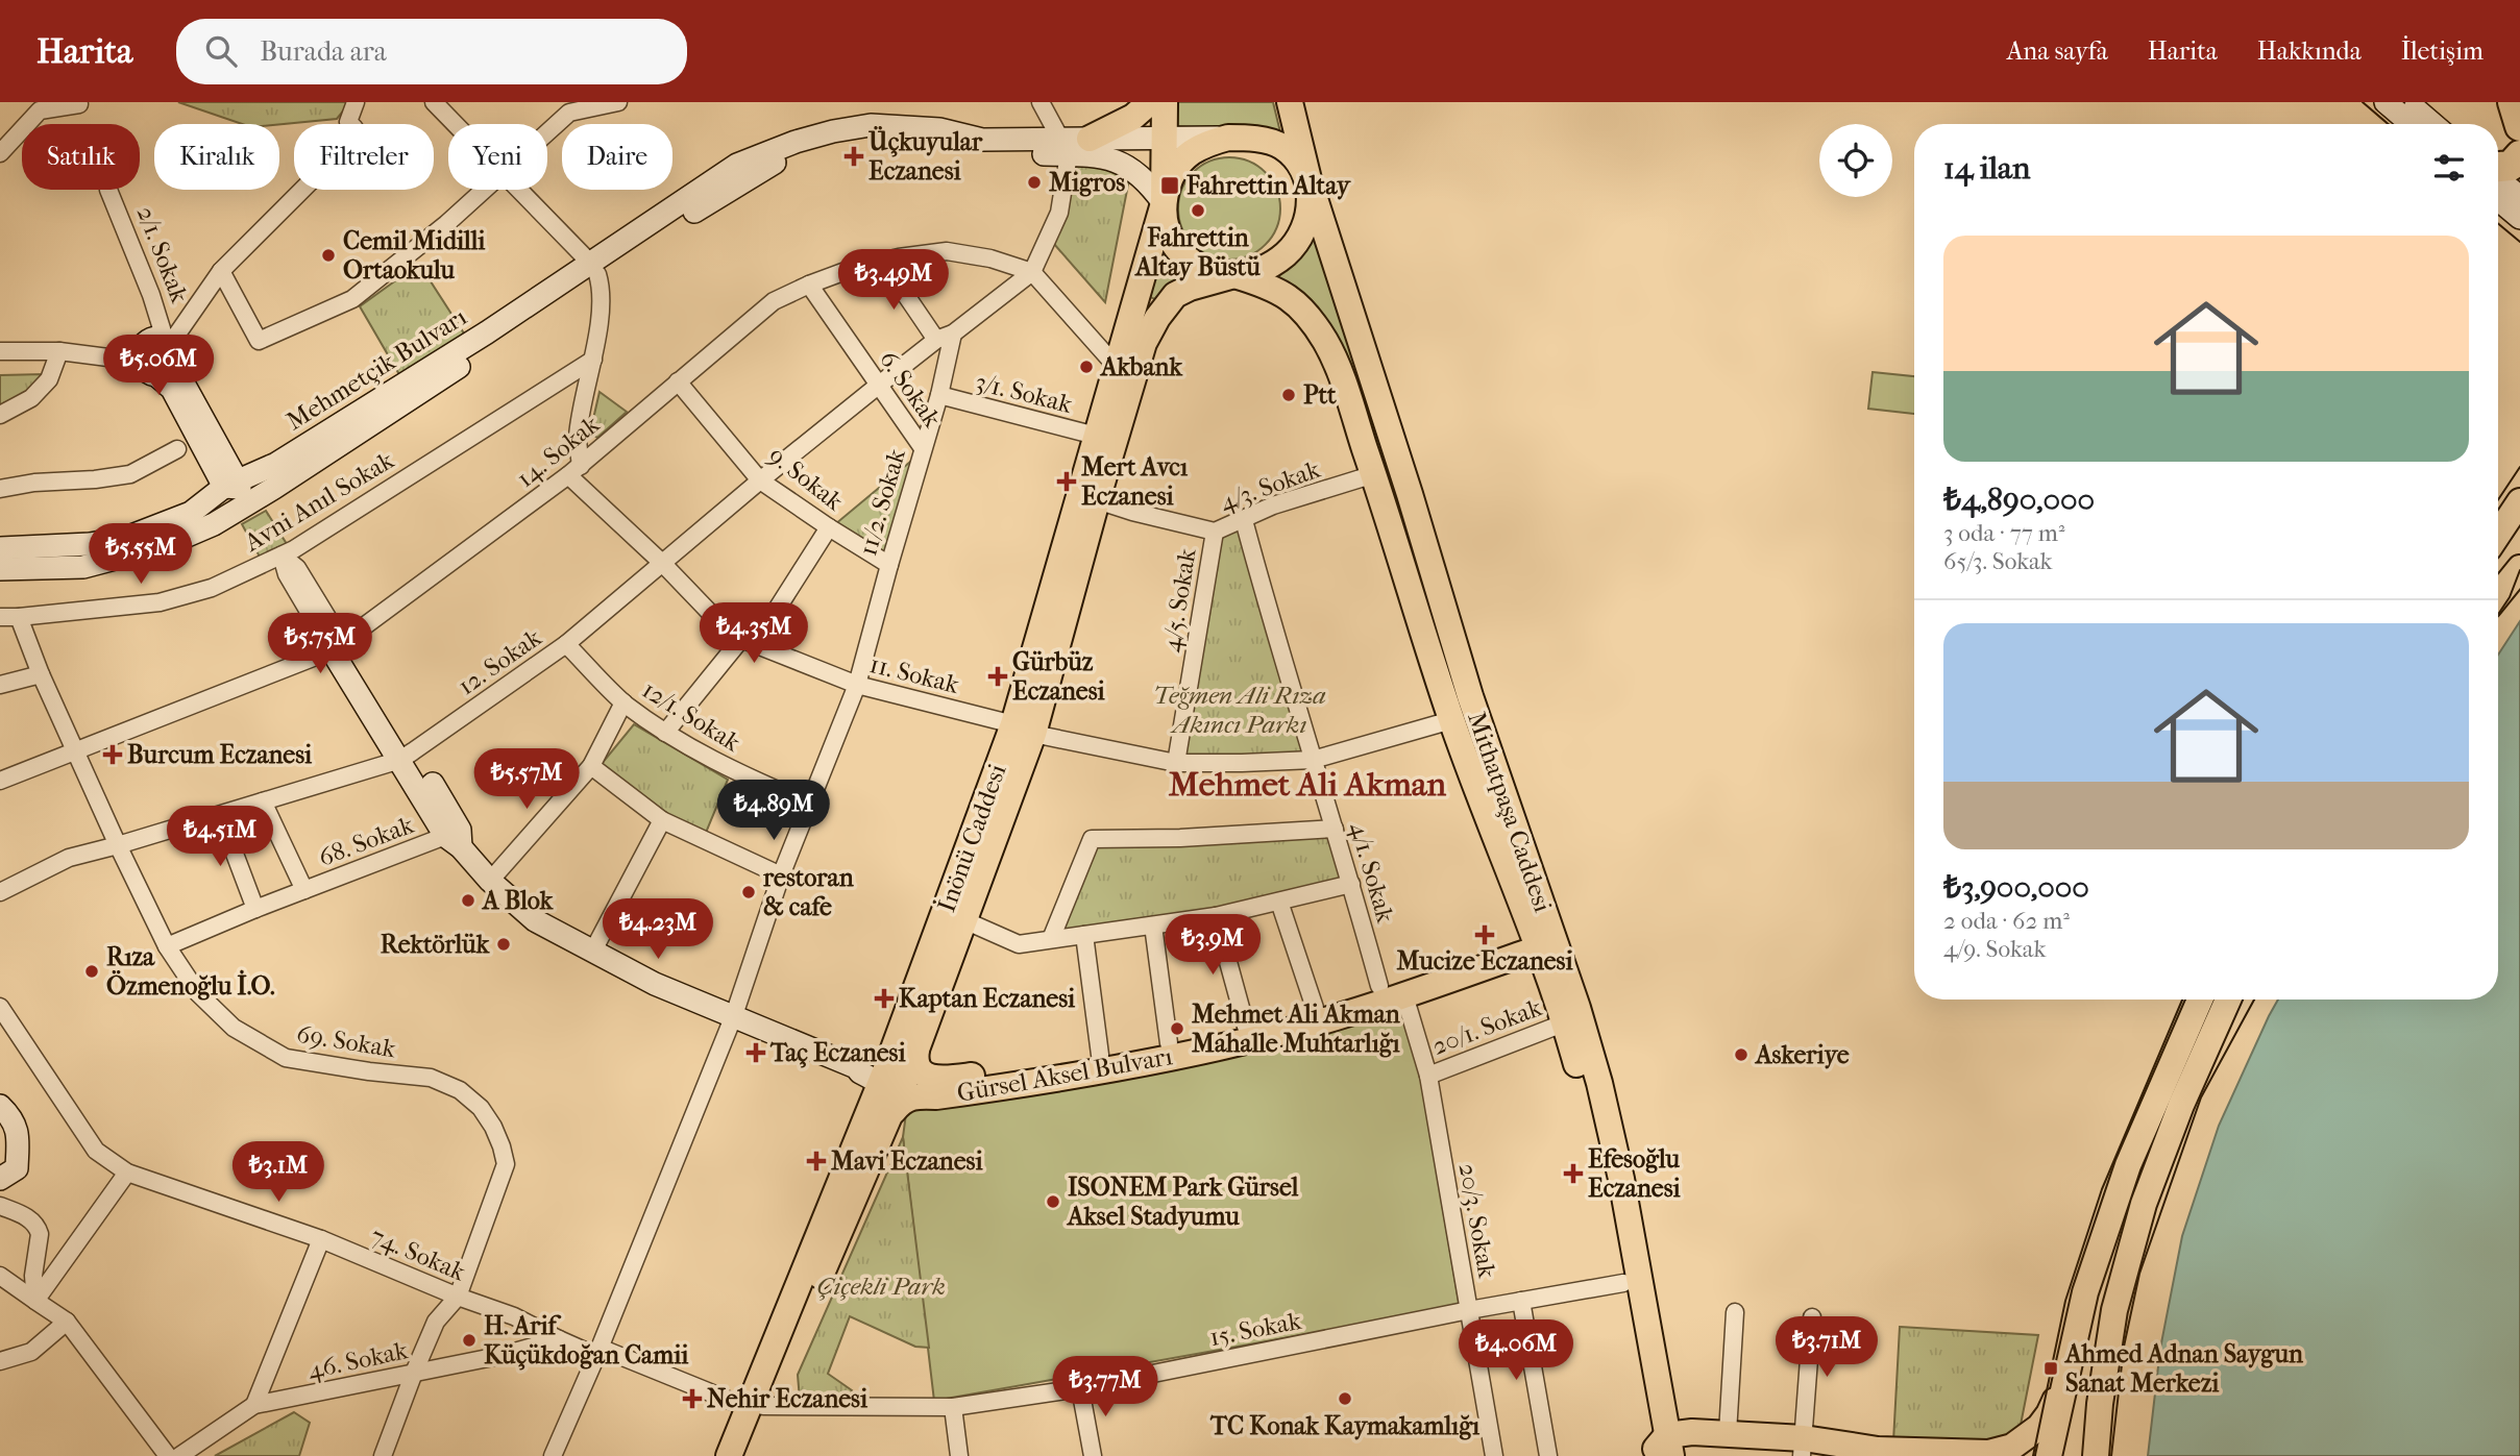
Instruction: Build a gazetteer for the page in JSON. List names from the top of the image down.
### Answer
{
  "streets": {
    "main road": [
      "2/1. Sokak",
      "Mehmetçik Bulvarı",
      "Mithatpaşa Caddesi",
      "İnönü Caddesi",
      "Gürsel Aksel Bulvarı"
    ],
    "street": [
      "6. Sokak",
      "3/1. Sokak",
      "14. Sokak",
      "9. Sokak",
      "4/3. Sokak",
      "Avni Anıl Sokak",
      "11/2. Sokak",
      "4/5. Sokak",
      "12. Sokak",
      "11. Sokak",
      "12/1. Sokak",
      "68. Sokak",
      "4/1. Sokak",
      "20/1. Sokak",
      "69. Sokak",
      "20/3. Sokak",
      "74. Sokak",
      "15. Sokak",
      "46. Sokak"
    ]
  },
  "crossings": [
    ["2/1. Sokak", "Mehmetçik Bulvarı"],
    ["Mehmetçik Bulvarı", "Mithatpaşa Caddesi"],
    ["Mehmetçik Bulvarı", "İnönü Caddesi"],
    ["6. Sokak", "14. Sokak"],
    ["6. Sokak", "11/2. Sokak"],
    ["6. Sokak", "12. Sokak"],
    ["3/1. Sokak", "11/2. Sokak"],
    ["3/1. Sokak", "İnönü Caddesi"],
    ["14. Sokak", "9. Sokak"],
    ["14. Sokak", "12. Sokak"],
    ["14. Sokak", "11. Sokak"],
    ["14. Sokak", "69. Sokak"],
    ["9. Sokak", "11/2. Sokak"],
    ["9. Sokak", "12. Sokak"],
    ["4/3. Sokak", "4/5. Sokak"],
    ["4/3. Sokak", "Mithatpaşa Caddesi"],
    ["4/3. Sokak", "İnönü Caddesi"],
    ["4/3. Sokak", "4/1. Sokak"],
    ["Avni Anıl Sokak", "69. Sokak"],
    ["11/2. Sokak", "12. Sokak"],
    ["11/2. Sokak", "11. Sokak"],
    ["11/2. Sokak", "12/1. Sokak"],
    ["4/5. Sokak", "11. Sokak"],
    ["12. Sokak", "11. Sokak"],
    ["12. Sokak", "12/1. Sokak"],
    ["12. Sokak", "69. Sokak"],
    ["11. Sokak", "Mithatpaşa Caddesi"],
    ["11. Sokak", "İnönü Caddesi"],
    ["11. Sokak", "4/1. Sokak"],
    ["Mithatpaşa Caddesi", "İnönü Caddesi"],
    ["Mithatpaşa Caddesi", "20/1. Sokak"],
    ["Mithatpaşa Caddesi", "Gürsel Aksel Bulvarı"],
    ["Mithatpaşa Caddesi", "15. Sokak"],
    ["İnönü Caddesi", "Gürsel Aksel Bulvarı"],
    ["İnönü Caddesi", "74. Sokak"],
    ["İnönü Caddesi", "15. Sokak"],
    ["68. Sokak", "69. Sokak"],
    ["4/1. Sokak", "Gürsel Aksel Bulvarı"],
    ["20/1. Sokak", "20/3. Sokak"],
    ["69. Sokak", "74. Sokak"],
    ["69. Sokak", "46. Sokak"],
    ["Gürsel Aksel Bulvarı", "20/3. Sokak"],
    ["20/3. Sokak", "15. Sokak"],
    ["74. Sokak", "15. Sokak"],
    ["74. Sokak", "46. Sokak"]
  ],
  "districts": ["Mehmet Ali Akman"],
  "parks": ["Teğmen Ali Rıza Akıncı Parkı", "Çiçekli Park"],
  "places": {
    "health": [
      "Üçkuyular Eczanesi",
      "Mert Avcı Eczanesi",
      "Gürbüz Eczanesi",
      "Burcum Eczanesi",
      "Mucize Eczanesi",
      "Kaptan Eczanesi",
      "Taç Eczanesi",
      "Mavi Eczanesi",
      "Efesoğlu Eczanesi",
      "Nehir Eczanesi"
    ],
    "other": [
      "Migros",
      "Fahrettin Altay Büstü",
      "Cemil Midilli Ortaokulu",
      "Akbank",
      "Ptt",
      "restoran & cafe",
      "A Blok",
      "Rektörlük",
      "Rıza Özmenoğlu İ.O.",
      "Mehmet Ali Akman Mahalle Muhtarlığı",
      "Askeriye",
      "ISONEM Park Gürsel Aksel Stadyumu",
      "H. Arif Küçükdoğan Camii",
      "TC Konak Kaymakamlığı"
    ],
    "transit": ["Fahrettin Altay", "Ahmed Adnan Saygun Sanat Merkezi"]
  },
  "page": {
    "header": "Harita",
    "search": "Burada ara",
    "nav": [
      "Ana sayfa",
      "Harita",
      "Hakkında",
      "İletişim"
    ],
    "chip": [
      "Satılık",
      "Kiralık",
      "Filtreler",
      "Yeni",
      "Daire"
    ],
    "heading": "14 ilan",
    "list": [
      {
        "name": "₺4,890,000",
        "note": "3 oda · 77 m² · 65/3. Sokak"
      },
      {
        "name": "₺3,900,000",
        "note": "2 oda · 62 m² · 4/9. Sokak"
      }
    ],
    "price": [
      "₺3.49M",
      "₺5.06M",
      "₺5.55M",
      "₺4.35M",
      "₺5.75M",
      "₺5.57M",
      "₺4.89M",
      "₺4.51M",
      "₺4.23M",
      "₺3.9M",
      "₺3.1M",
      "₺3.71M",
      "₺4.06M",
      "₺3.77M"
    ]
  }
}
